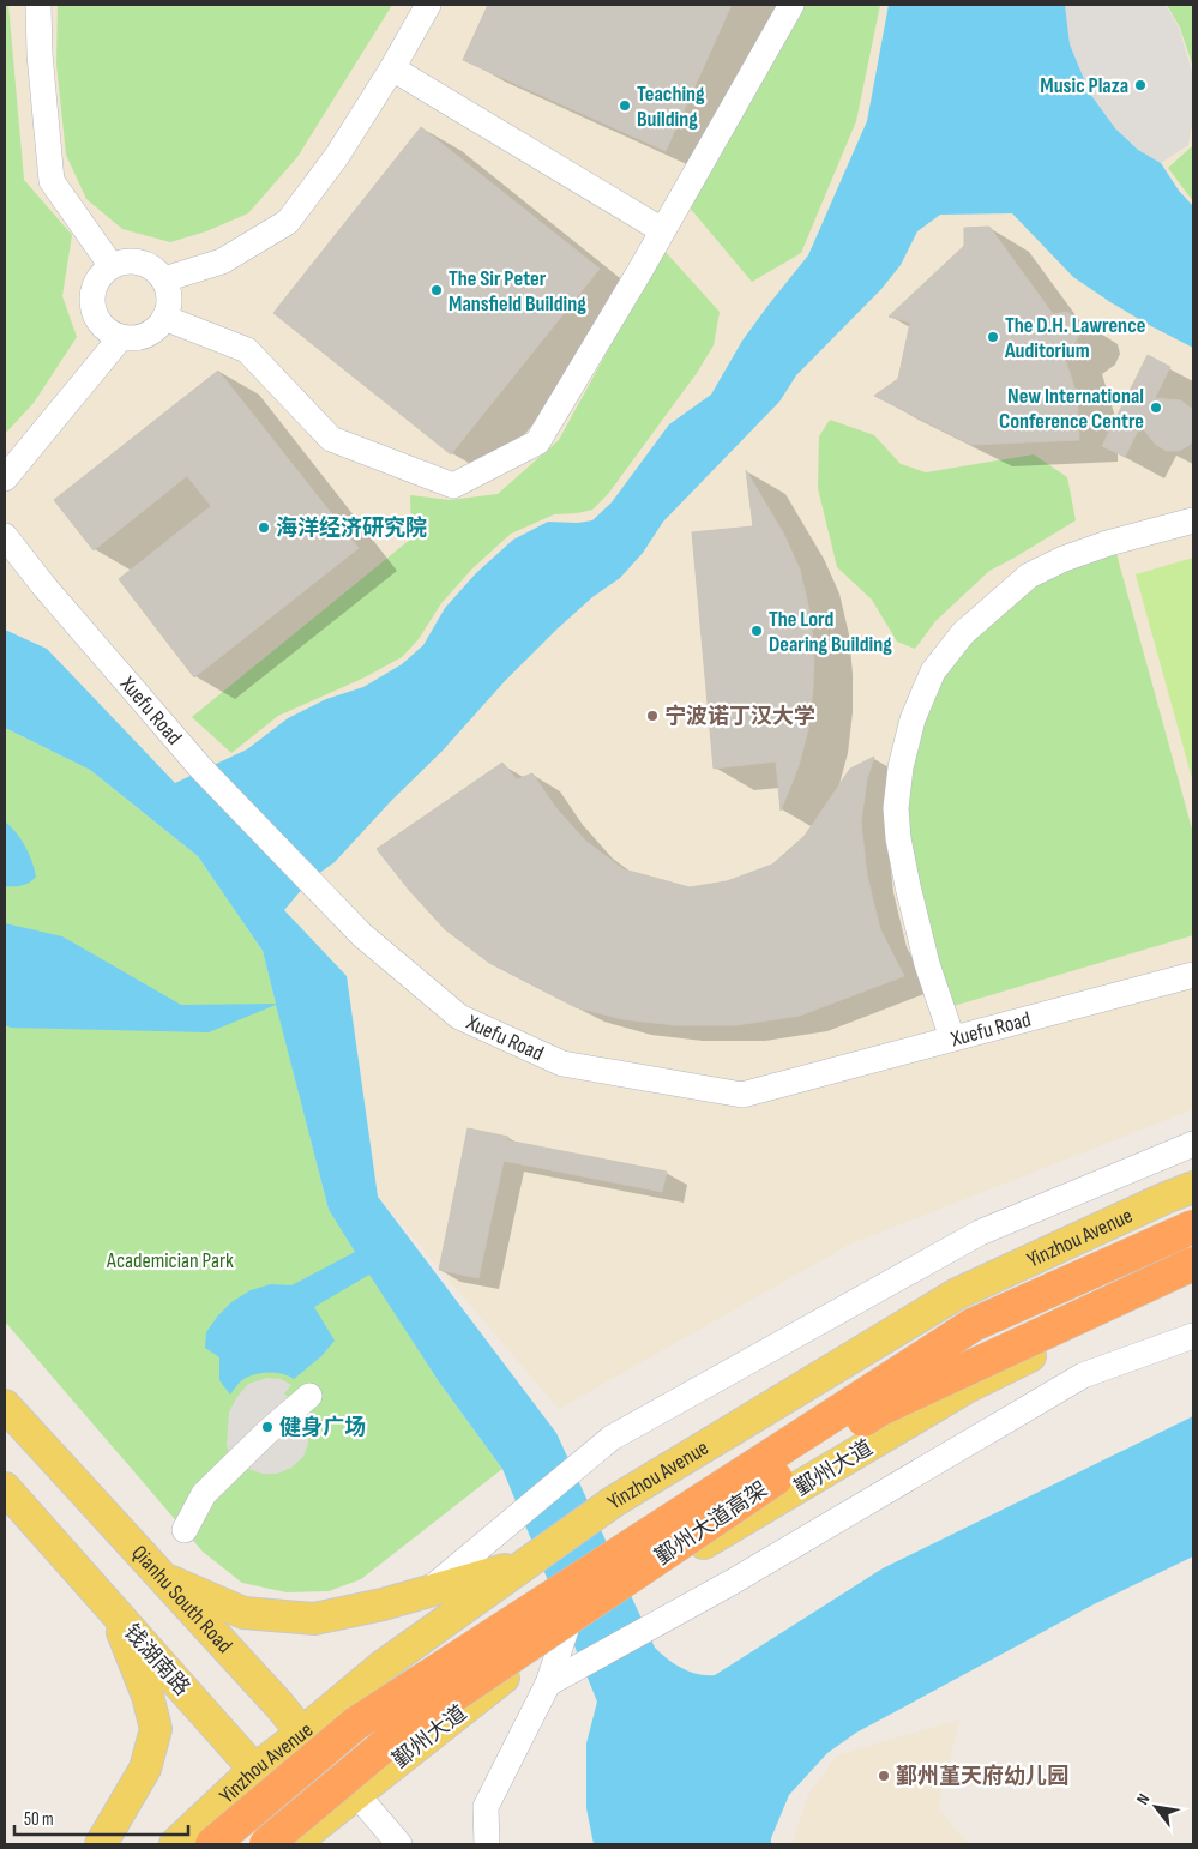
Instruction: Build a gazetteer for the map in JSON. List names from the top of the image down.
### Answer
{
  "streets": {
    "highway": ["Yinzhou Avenue", "鄞州大道高架"],
    "main road": ["鄞州大道", "Qianhu South Road", "钱湖南路"],
    "street": ["Xuefu Road"]
  },
  "crossings": [
    ["Yinzhou Avenue", "Qianhu South Road"],
    ["Yinzhou Avenue", "钱湖南路"],
    ["鄞州大道", "Qianhu South Road"],
    ["鄞州大道", "钱湖南路"]
  ],
  "parks": ["Academician Park"],
  "places": [
    "Music Plaza",
    "Teaching Building",
    "The Sir Peter Mansfield Building",
    "The D.H. Lawrence Auditorium",
    "New International Conference Centre",
    "海洋经济研究院",
    "The Lord Dearing Building",
    "宁波诺丁汉大学",
    "健身广场",
    "鄞州堇天府幼儿园"
  ],
  "scale_bar": "50 m",
  "north": "top left"
}
